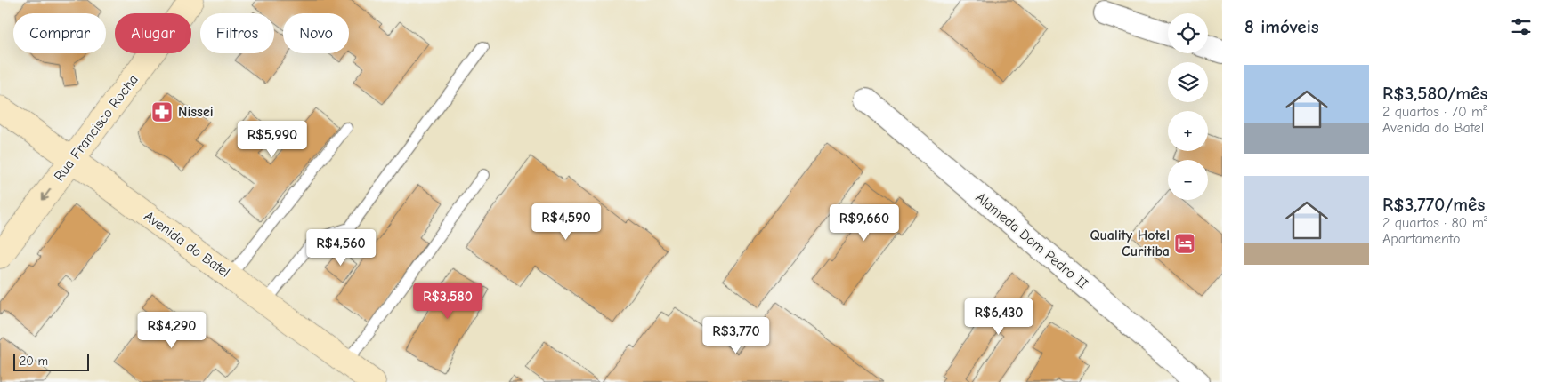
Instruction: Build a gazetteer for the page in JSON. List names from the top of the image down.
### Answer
{
  "streets": {
    "main road": ["Rua Francisco Rocha", "Avenida do Batel"],
    "street": ["Alameda Dom Pedro II"]
  },
  "crossings": [
    ["Rua Francisco Rocha", "Avenida do Batel"]
  ],
  "one_way": ["Rua Francisco Rocha"],
  "places": {
    "pharmacy": ["Nissei"],
    "hotel": ["Quality Hotel Curitiba"]
  },
  "scale_bar": "20 m",
  "page": {
    "heading": "8 imóveis",
    "map_buttons": ["+", "−"],
    "chip": [
      "Comprar",
      "Alugar",
      "Filtros",
      "Novo"
    ],
    "list": [
      {
        "name": "R$3,580/mês",
        "note": "2 quartos · 70 m² · Avenida do Batel"
      },
      {
        "name": "R$3,770/mês",
        "note": "2 quartos · 80 m² · Apartamento"
      }
    ],
    "price": [
      "R$5,990",
      "R$4,590",
      "R$9,660",
      "R$4,560",
      "R$3,580",
      "R$6,430",
      "R$4,290",
      "R$3,770"
    ],
    "scale": "20 m"
  }
}
